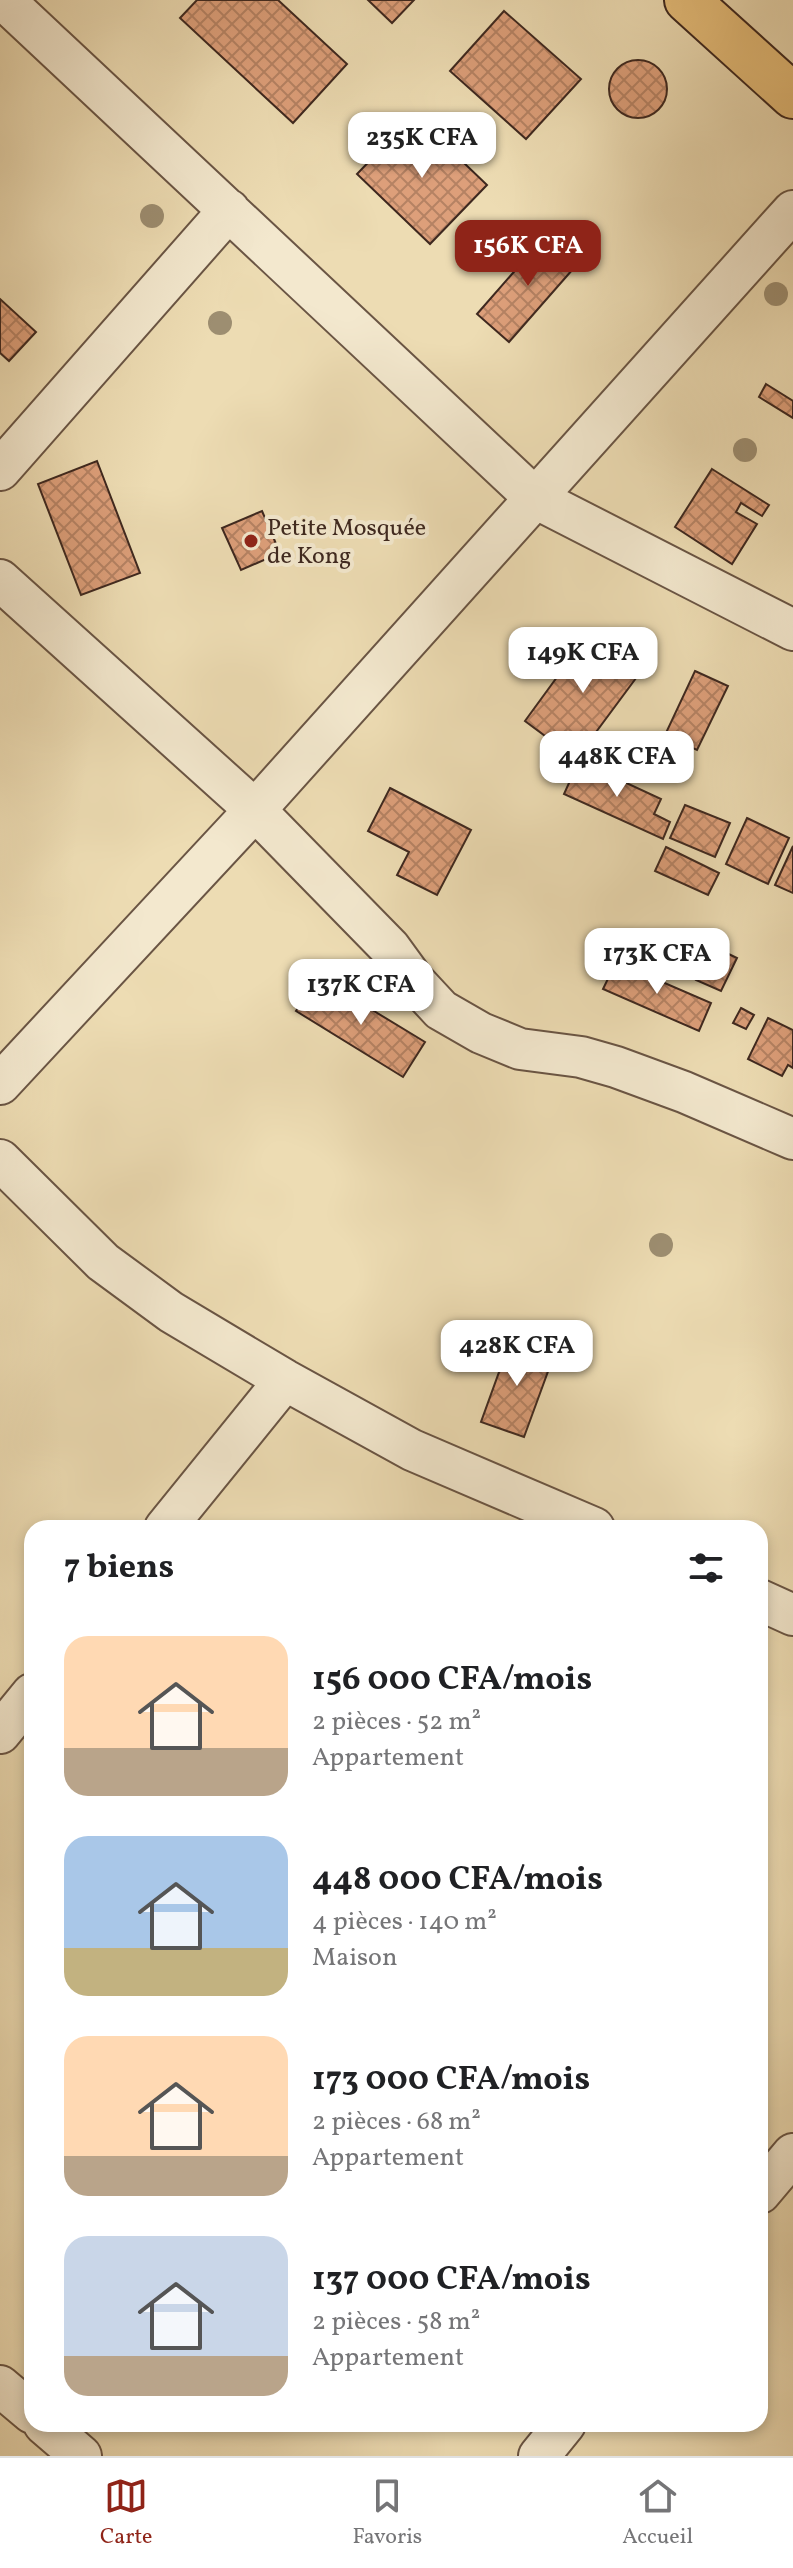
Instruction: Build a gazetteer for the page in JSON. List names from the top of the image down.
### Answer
{
  "places": ["Petite Mosquée de Kong"],
  "page": {
    "price": [
      "235K CFA",
      "156K CFA",
      "149K CFA",
      "448K CFA",
      "173K CFA",
      "137K CFA",
      "428K CFA"
    ],
    "heading": "7 biens",
    "list": [
      {
        "name": "156 000 CFA/mois",
        "note": "2 pièces · 52 m² · Appartement"
      },
      {
        "name": "448 000 CFA/mois",
        "note": "4 pièces · 140 m² · Maison"
      },
      {
        "name": "173 000 CFA/mois",
        "note": "2 pièces · 68 m² · Appartement"
      },
      {
        "name": "137 000 CFA/mois",
        "note": "2 pièces · 58 m² · Appartement"
      }
    ],
    "tabs": ["Carte", "Favoris", "Accueil"]
  }
}
